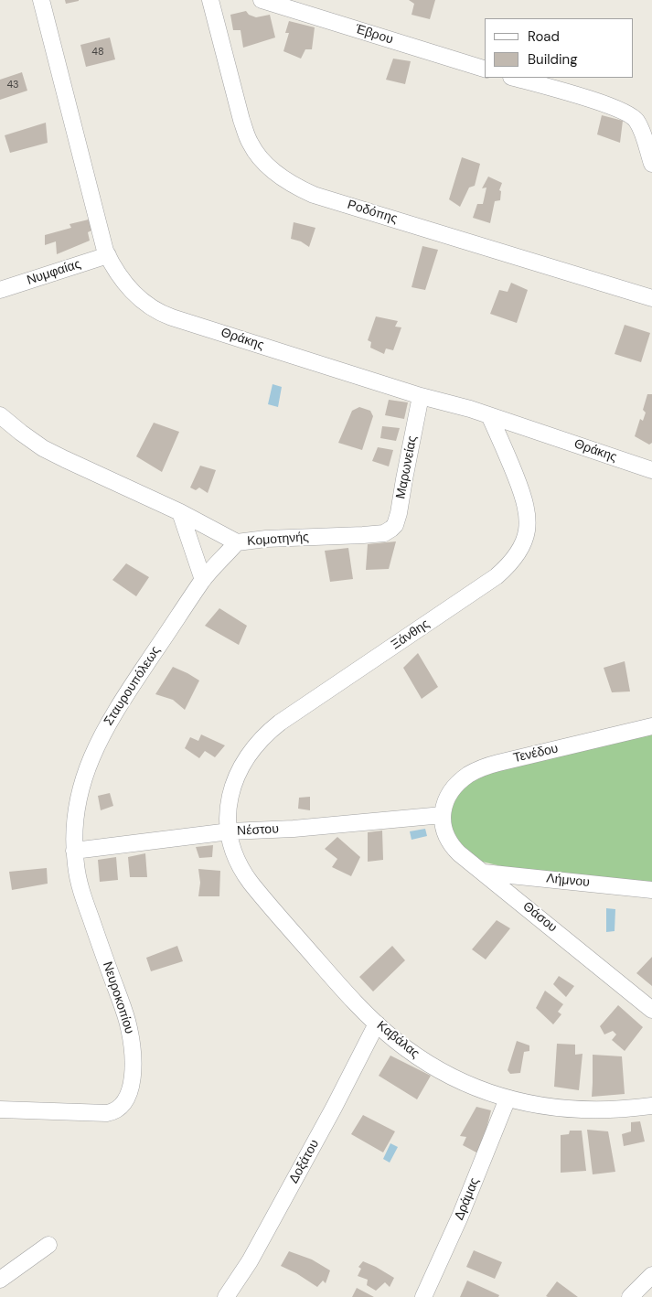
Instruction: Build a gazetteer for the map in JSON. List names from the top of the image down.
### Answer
{
  "streets": {
    "street": [
      "Έβρου",
      "Ροδόπης",
      "Νυμφαίας",
      "Θράκης",
      "Μαρωνείας",
      "Κομοτηνής",
      "Ξάνθης",
      "Σταυρουπόλεως",
      "Τενέδου",
      "Νέστου",
      "Λήμνου",
      "Θάσου",
      "Νευροκοπίου",
      "Καβάλας",
      "Δοξάτου",
      "Δράμας"
    ]
  },
  "crossings": [
    ["Νυμφαίας", "Θράκης"],
    ["Θράκης", "Μαρωνείας"],
    ["Θράκης", "Ξάνθης"],
    ["Μαρωνείας", "Κομοτηνής"],
    ["Κομοτηνής", "Σταυρουπόλεως"],
    ["Ξάνθης", "Νέστου"],
    ["Ξάνθης", "Καβάλας"],
    ["Σταυρουπόλεως", "Νέστου"],
    ["Σταυρουπόλεως", "Νευροκοπίου"],
    ["Τενέδου", "Νέστου"],
    ["Τενέδου", "Θάσου"],
    ["Νέστου", "Θάσου"],
    ["Νέστου", "Νευροκοπίου"],
    ["Νέστου", "Καβάλας"],
    ["Λήμνου", "Θάσου"],
    ["Καβάλας", "Δοξάτου"],
    ["Καβάλας", "Δράμας"]
  ],
  "house_numbers": ["48", "43"],
  "legend": ["Road", "Building"]
}
